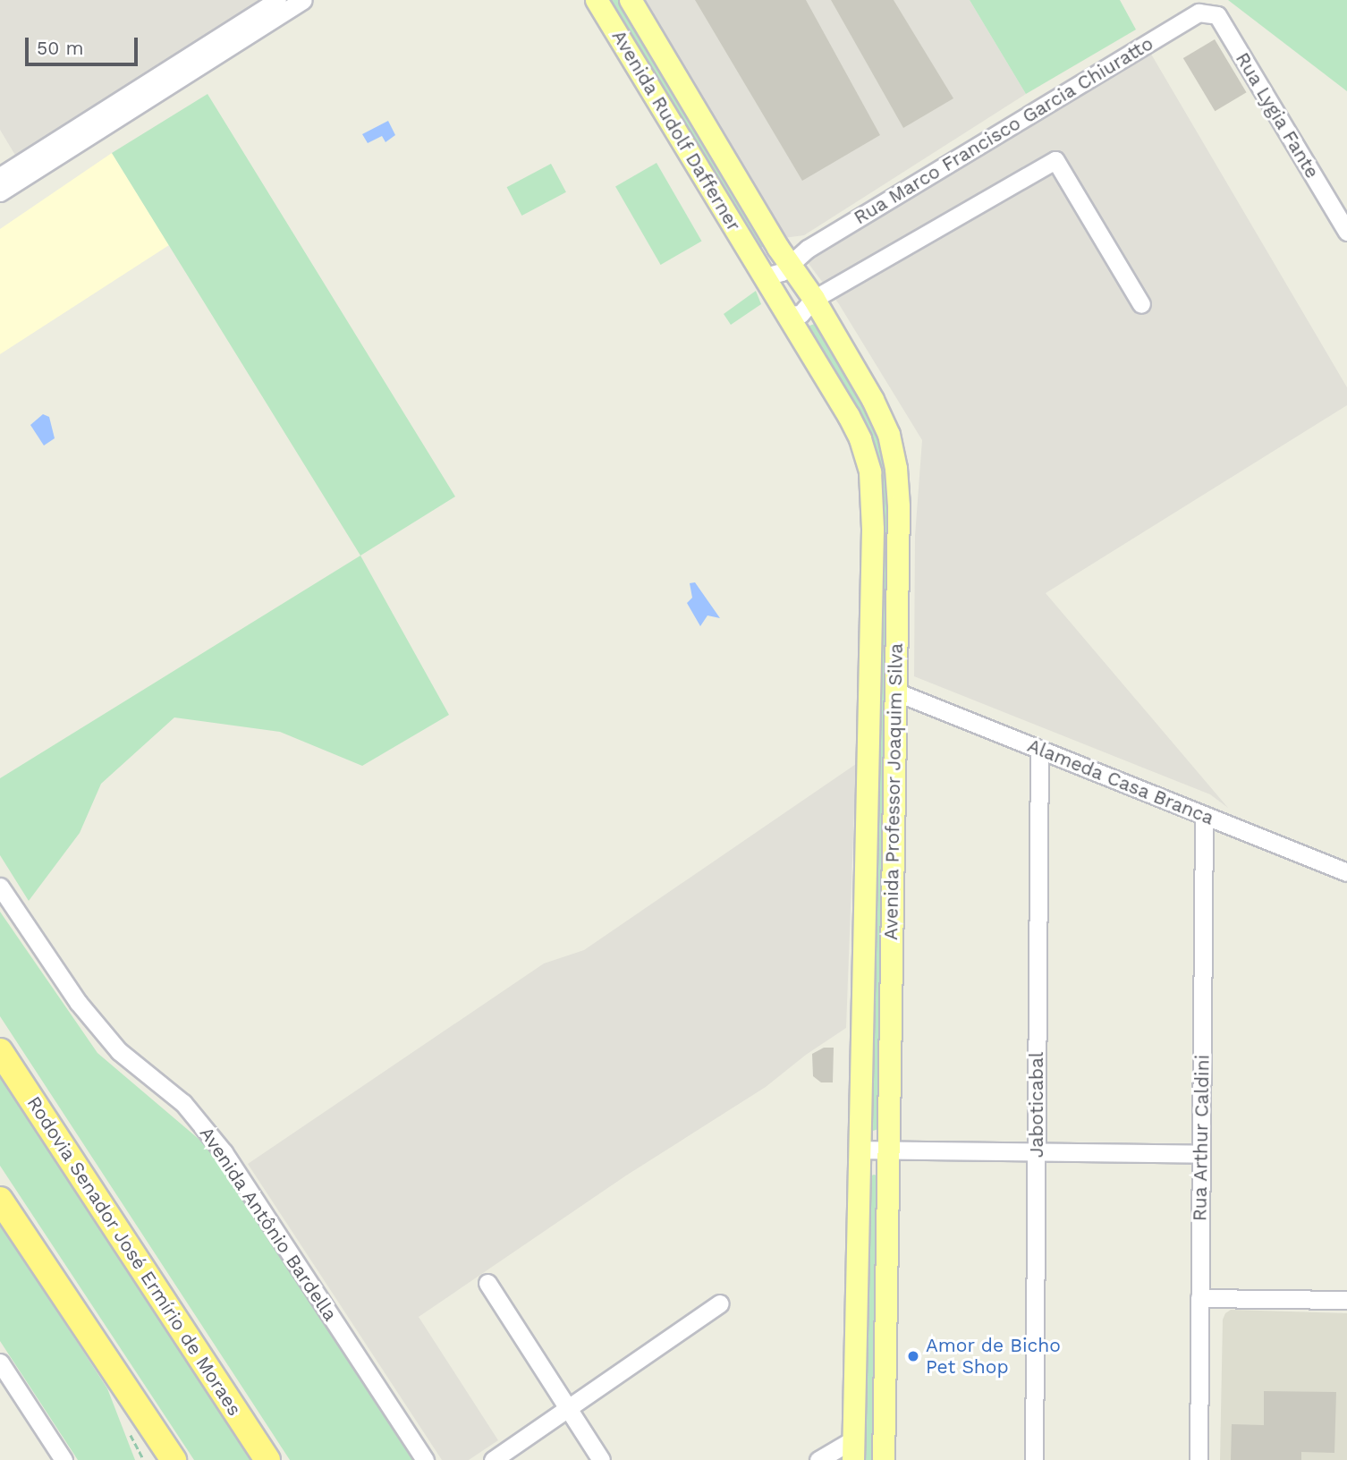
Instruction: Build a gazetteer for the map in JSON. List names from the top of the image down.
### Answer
{
  "streets": {
    "highway": ["Rodovia Senador José Ermírio de Moraes"],
    "main road": ["Avenida Rudolf Dafferner", "Avenida Professor Joaquim Silva"],
    "street": [
      "Rua Lygia Fante",
      "Rua Marco Francisco Garcia Chiuratto",
      "Alameda Casa Branca",
      "Jaboticabal",
      "Rua Arthur Caldini",
      "Avenida Antônio Bardella"
    ]
  },
  "crossings": [
    ["Rua Lygia Fante", "Rua Marco Francisco Garcia Chiuratto"],
    ["Avenida Rudolf Dafferner", "Rua Marco Francisco Garcia Chiuratto"],
    ["Avenida Rudolf Dafferner", "Avenida Professor Joaquim Silva"],
    ["Alameda Casa Branca", "Avenida Professor Joaquim Silva"],
    ["Alameda Casa Branca", "Jaboticabal"],
    ["Alameda Casa Branca", "Rua Arthur Caldini"]
  ],
  "places": ["Amor de Bicho Pet Shop"],
  "scale_bar": "50 m"
}
